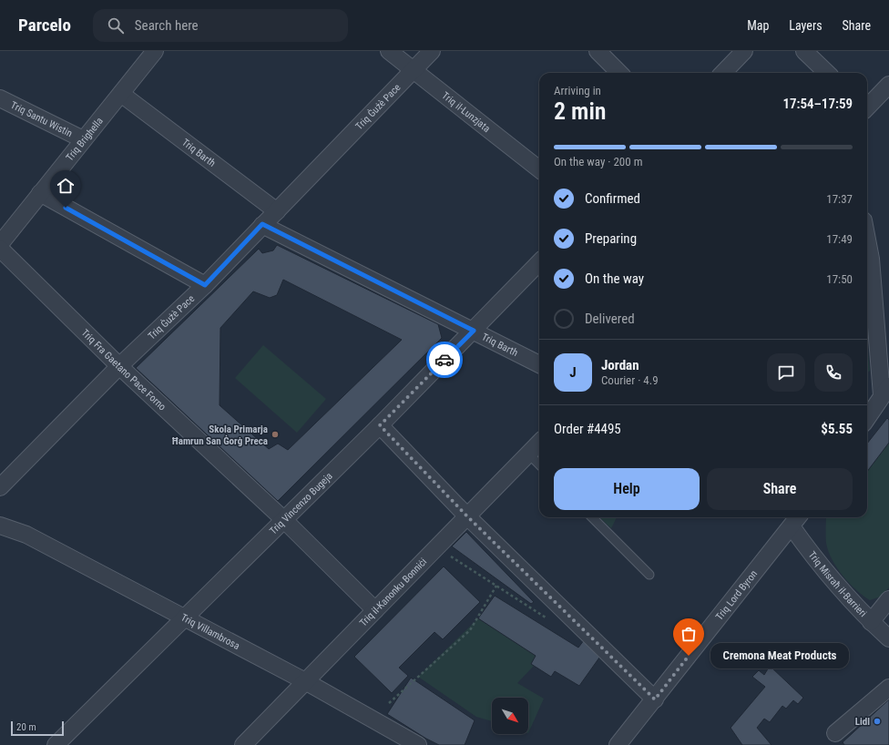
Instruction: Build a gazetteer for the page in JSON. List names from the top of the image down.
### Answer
{
  "streets": {
    "street": [
      "Triq Ġużè Pace",
      "Triq il-Lunzjata",
      "Triq Santu Wistin",
      "Triq Brighella",
      "Triq Barth",
      "Triq Fra Gaetano Pace Forno",
      "Triq Vincenzo Bugeja",
      "Triq Misraħ il-Barrieri",
      "Triq il-Kanonku Bonniċi",
      "Triq Lord Byron",
      "Triq Villambrosa"
    ]
  },
  "crossings": [
    ["Triq Ġużè Pace", "Triq il-Lunzjata"],
    ["Triq Ġużè Pace", "Triq Barth"],
    ["Triq Ġużè Pace", "Triq Fra Gaetano Pace Forno"],
    ["Triq Santu Wistin", "Triq Brighella"],
    ["Triq Brighella", "Triq Barth"],
    ["Triq Barth", "Triq Vincenzo Bugeja"],
    ["Triq Fra Gaetano Pace Forno", "Triq Vincenzo Bugeja"],
    ["Triq Fra Gaetano Pace Forno", "Triq il-Kanonku Bonniċi"],
    ["Triq Vincenzo Bugeja", "Triq Villambrosa"],
    ["Triq Misraħ il-Barrieri", "Triq Lord Byron"],
    ["Triq il-Kanonku Bonniċi", "Triq Villambrosa"]
  ],
  "places": ["Skola Primarja Ħamrun San Ġorġ Preca", "Cremona Meat Products", "Lidl"],
  "scale_bar": "20 m",
  "north": "bottom right",
  "page": {
    "header": "Parcelo",
    "search": "Search here",
    "nav": ["Map", "Layers", "Share"],
    "heading": ["2 min", "Arriving in", "17:54–17:59"],
    "panel": [
      "Jordan",
      "Courier · 4.9",
      "Order #4495",
      "$5.55"
    ],
    "bar": "On the way · 200 m",
    "list": [
      ["Confirmed", "17:37"],
      ["Preparing", "17:49"],
      ["On the way", "17:50"],
      "Delivered"
    ],
    "round": "J",
    "buttons": ["Help", "Share"],
    "bubble": "Cremona Meat Products",
    "scale": "20 m"
  }
}
